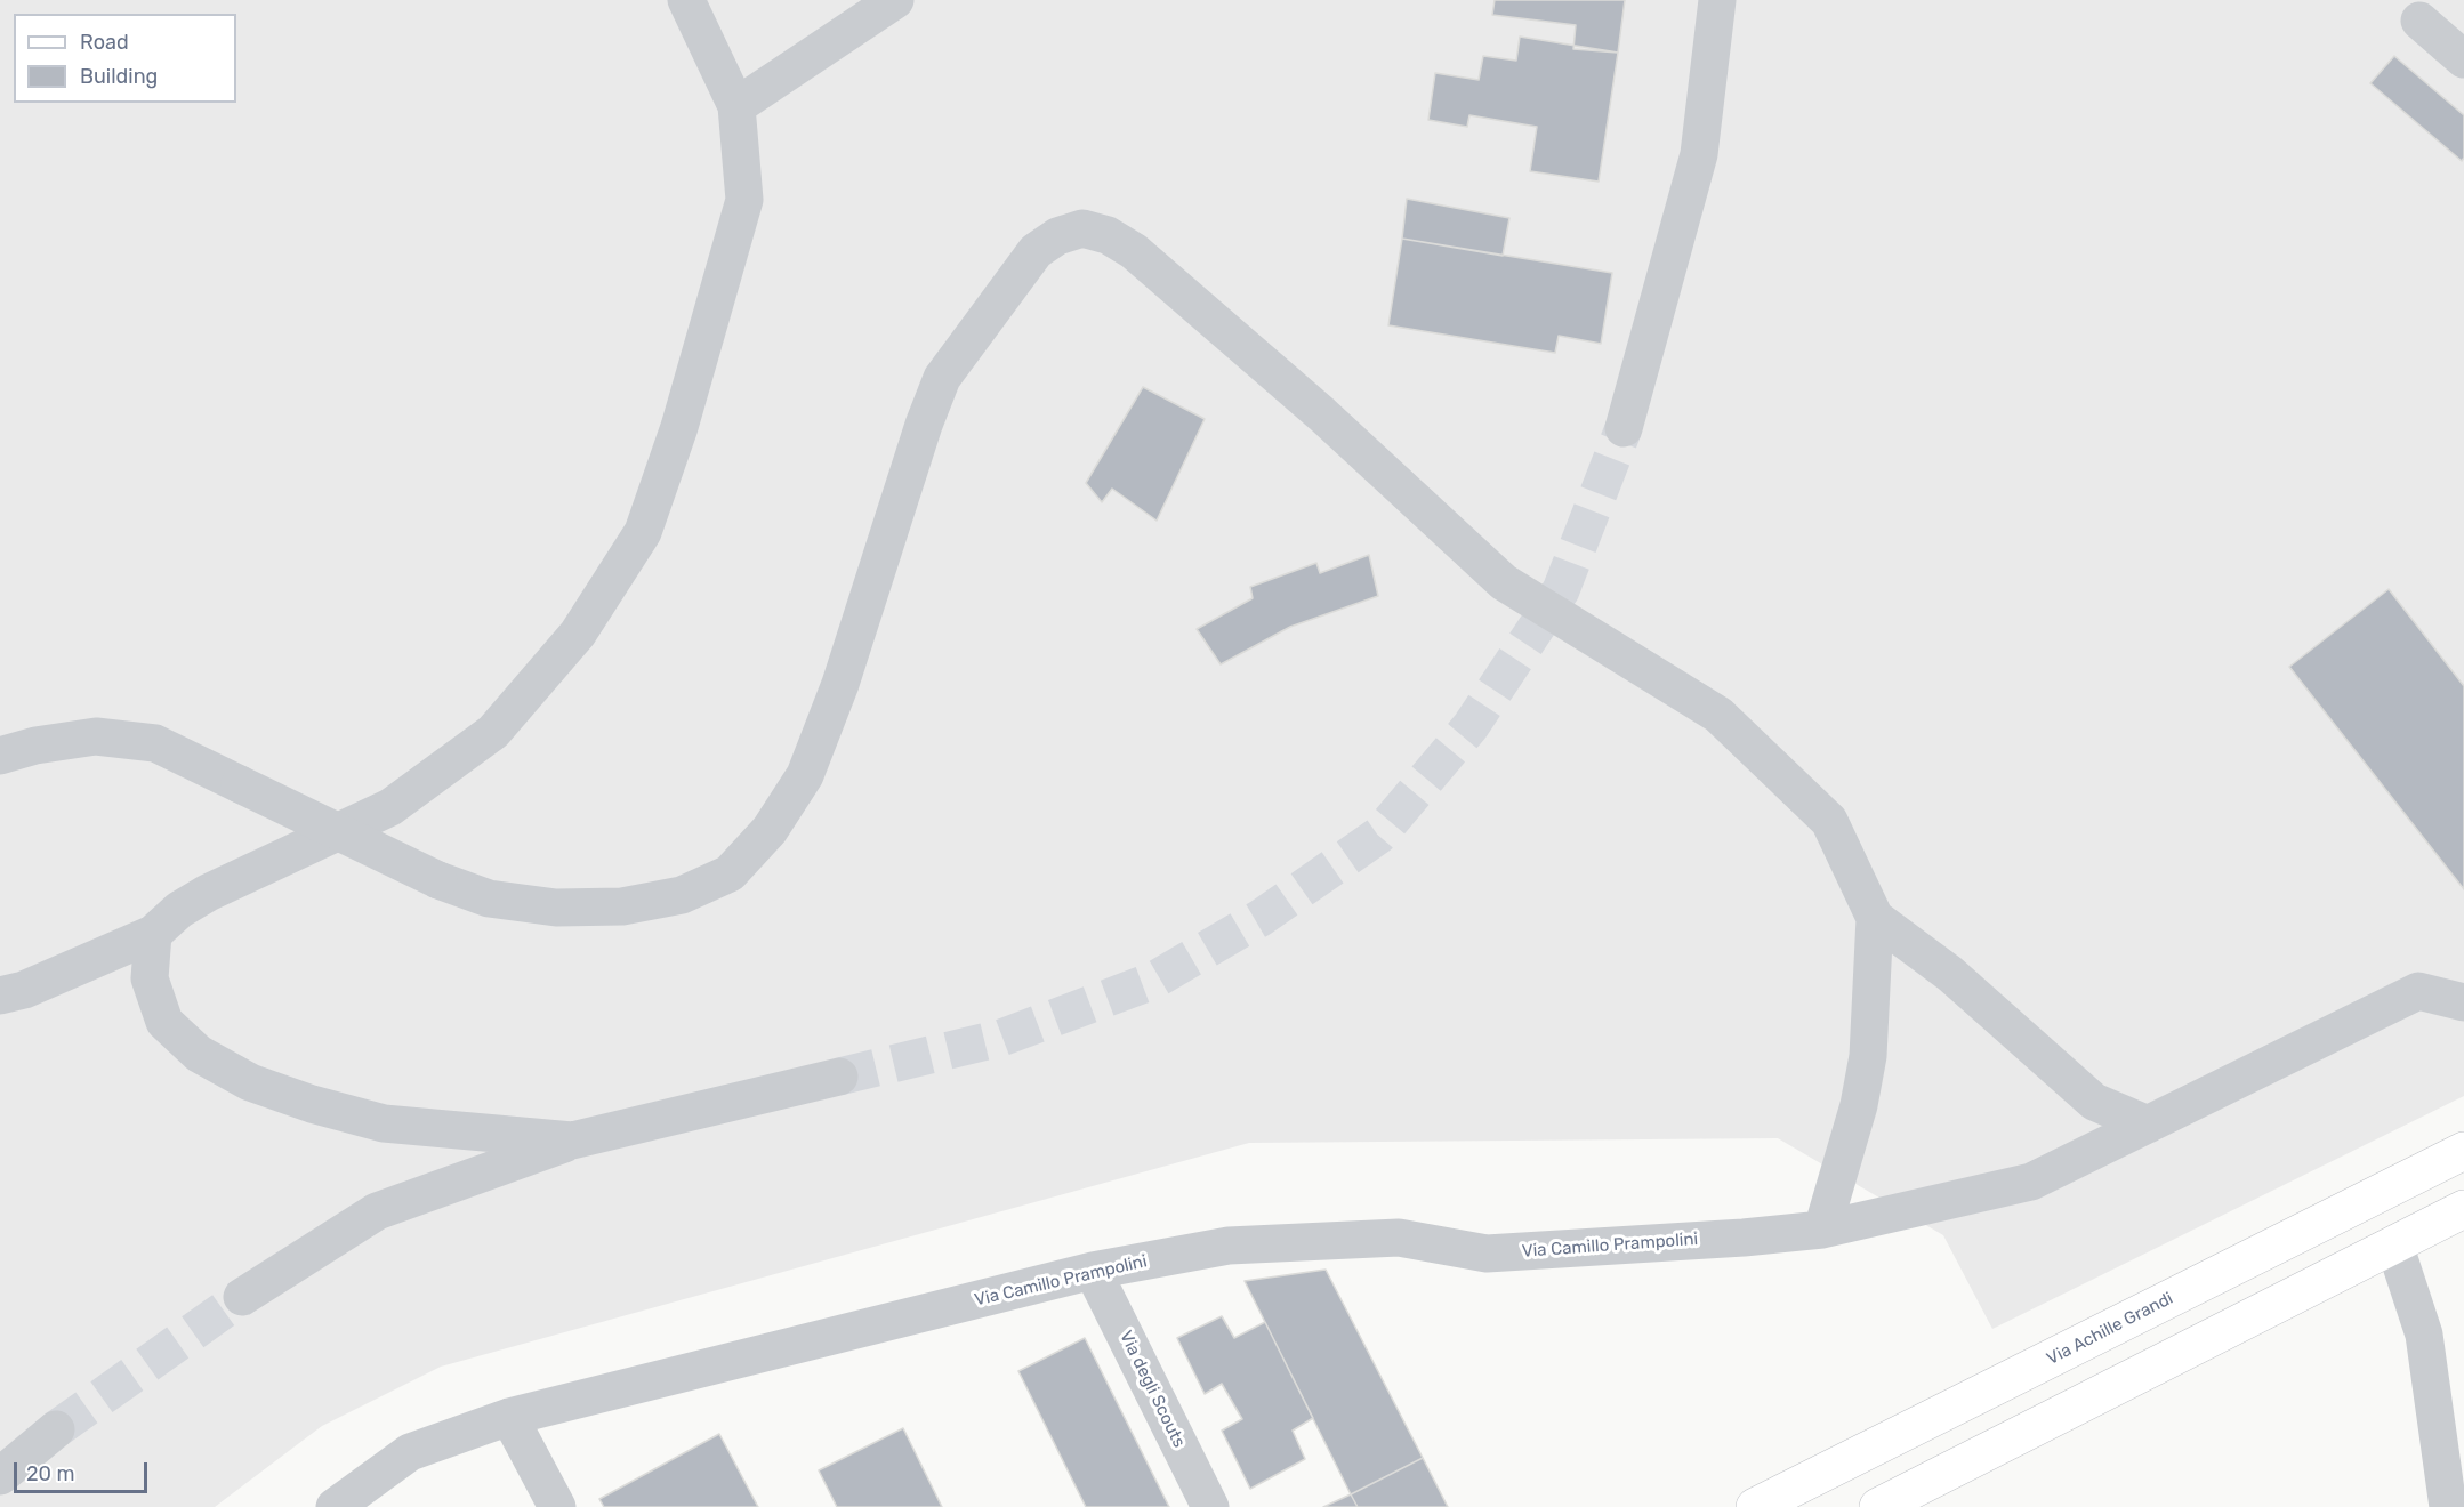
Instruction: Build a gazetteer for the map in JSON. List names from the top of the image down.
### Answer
{
  "streets": {
    "main road": ["Via Achille Grandi"],
    "street": ["Via Camillo Prampolini", "Via degli Scouts"]
  },
  "crossings": [
    ["Via Camillo Prampolini", "Via degli Scouts"]
  ],
  "legend": ["Road", "Building"],
  "scale_bar": "20 m"
}
